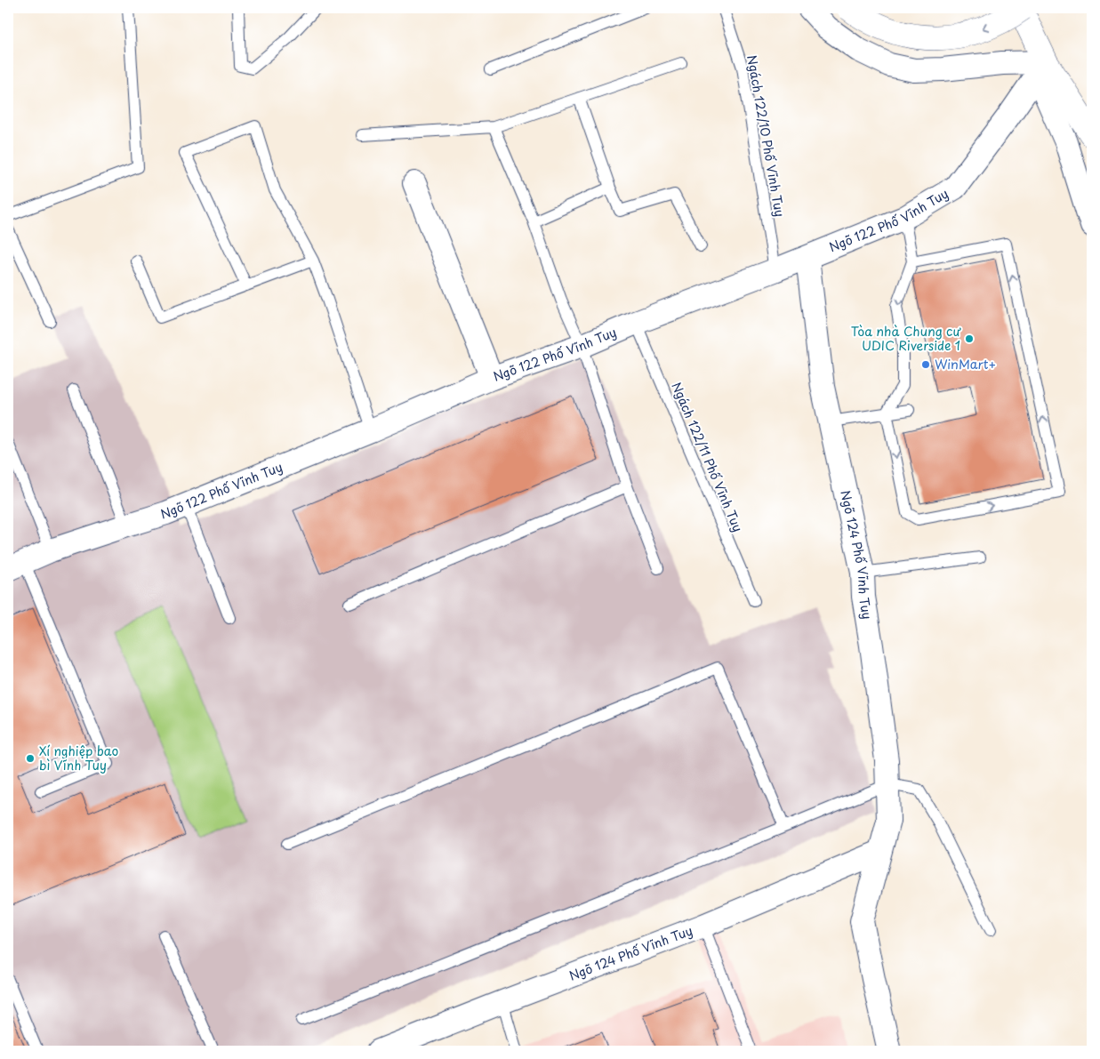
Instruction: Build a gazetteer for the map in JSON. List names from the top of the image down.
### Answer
{
  "streets": {
    "street": ["Ngõ 122 Phố Vĩnh Tuy", "Ngõ 124 Phố Vĩnh Tuy"],
    "lane": ["Ngách 122/10 Phố Vĩnh Tuy", "Ngách 122/11 Phố Vĩnh Tuy"]
  },
  "crossings": [
    ["Ngách 122/10 Phố Vĩnh Tuy", "Ngõ 122 Phố Vĩnh Tuy"],
    ["Ngõ 122 Phố Vĩnh Tuy", "Ngách 122/11 Phố Vĩnh Tuy"],
    ["Ngõ 122 Phố Vĩnh Tuy", "Ngõ 124 Phố Vĩnh Tuy"]
  ],
  "places": ["Tòa nhà Chung cư UDIC Riverside 1", "WinMart+", "Xí nghiệp bao bì Vĩnh Tuy"]
}
